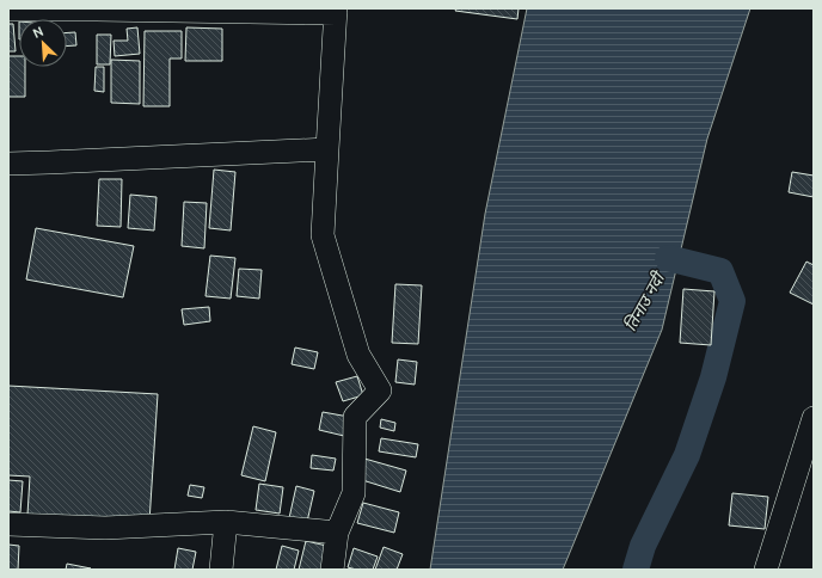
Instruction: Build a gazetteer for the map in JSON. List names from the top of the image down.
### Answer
{
  "water": ["तिनाउ नदी"],
  "north": "top left"
}
